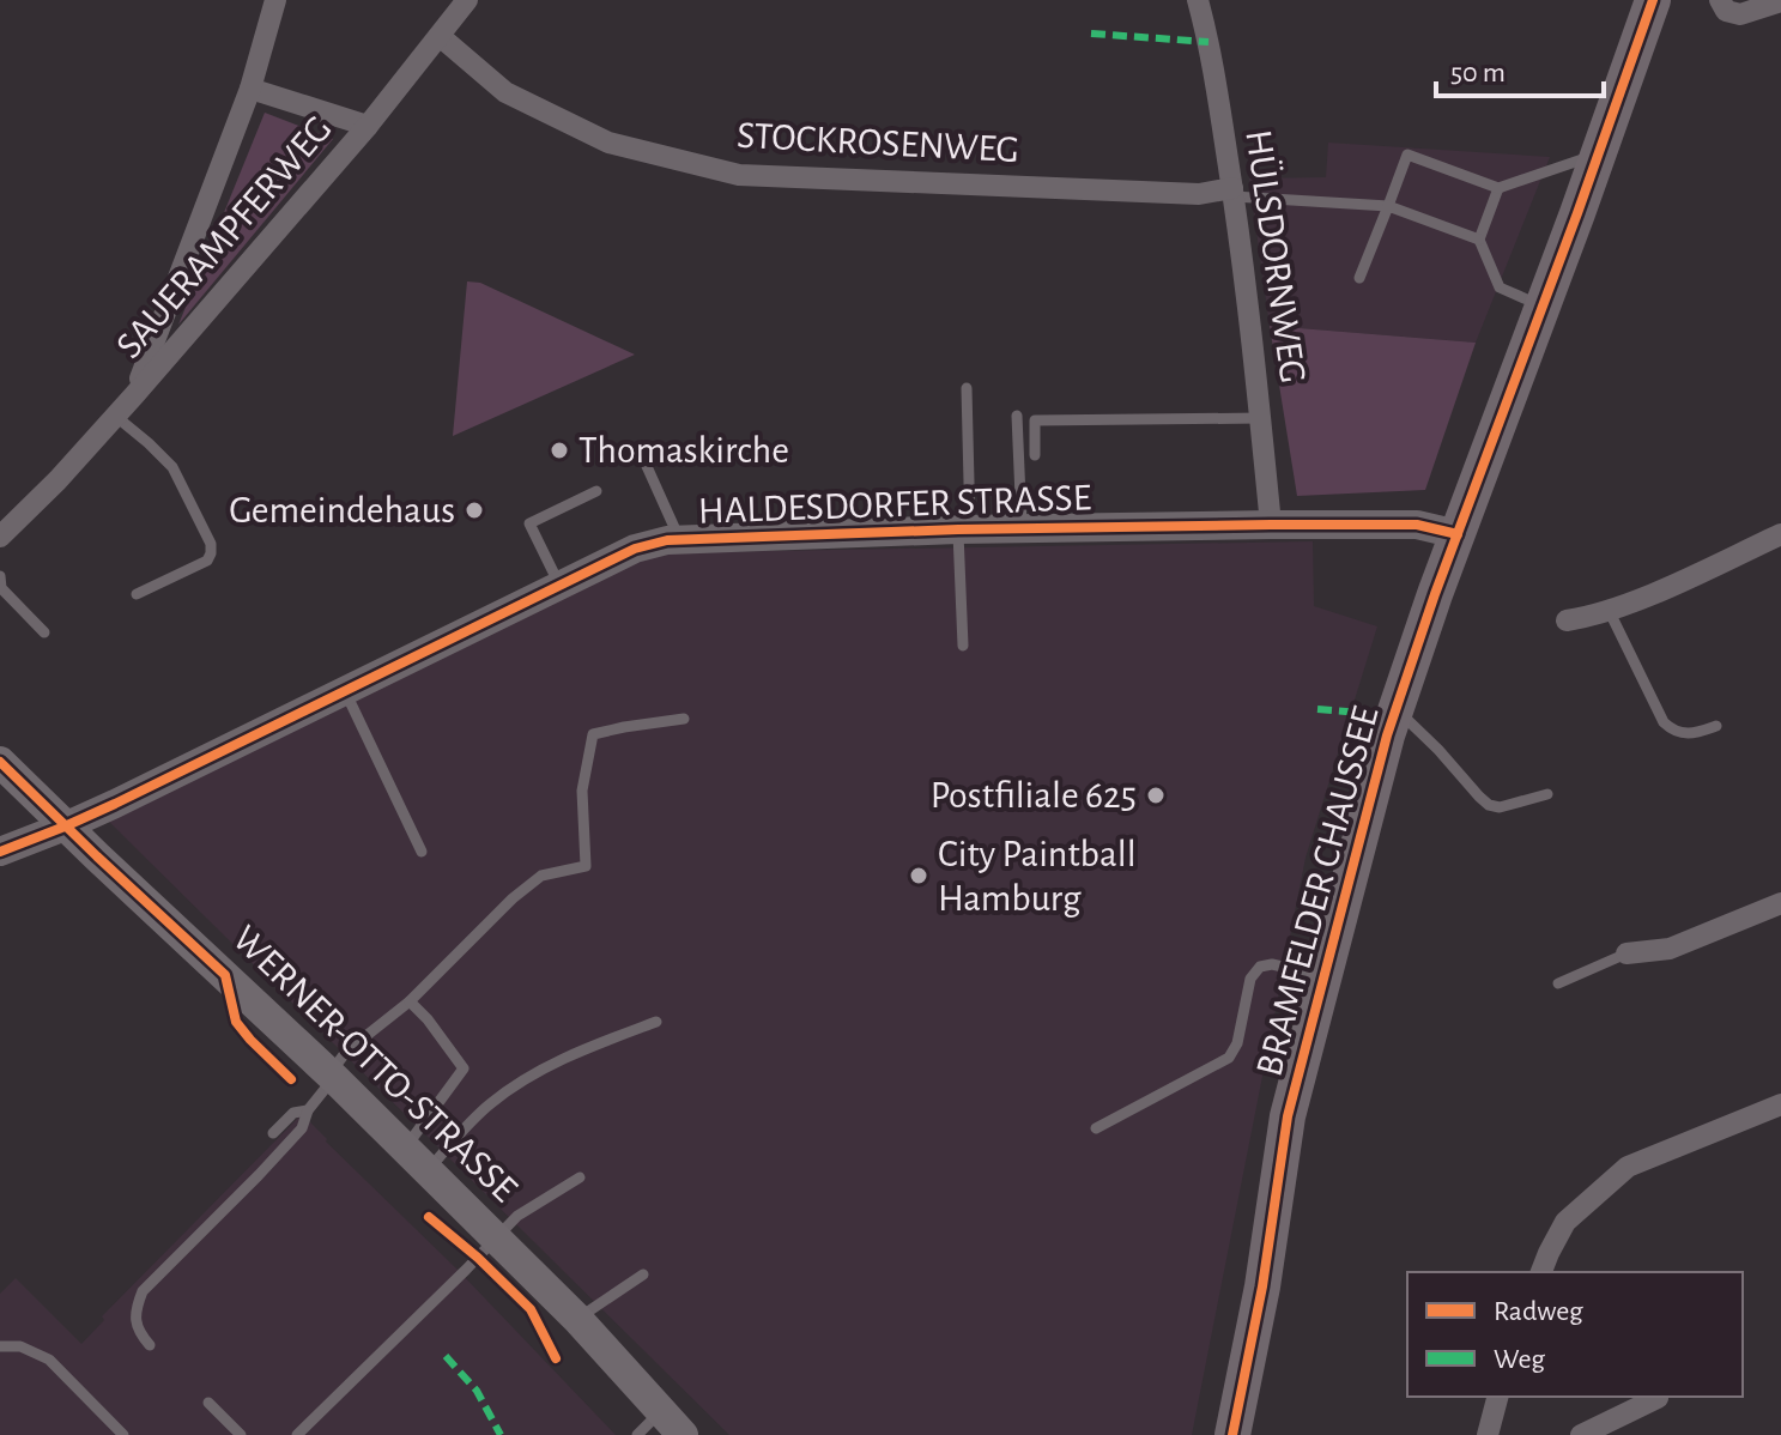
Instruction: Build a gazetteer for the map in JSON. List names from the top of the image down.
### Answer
{
  "streets": {
    "main road": ["BRAMFELDER CHAUSSEE", "WERNER-OTTO-STRASSE"],
    "street": [
      "STOCKROSENWEG",
      "SAUERAMPFERWEG",
      "HÜLSDORNWEG",
      "HALDESDORFER STRASSE"
    ]
  },
  "crossings": [
    ["STOCKROSENWEG", "SAUERAMPFERWEG"],
    ["STOCKROSENWEG", "HÜLSDORNWEG"],
    ["HÜLSDORNWEG", "HALDESDORFER STRASSE"],
    ["HALDESDORFER STRASSE", "BRAMFELDER CHAUSSEE"],
    ["HALDESDORFER STRASSE", "WERNER-OTTO-STRASSE"]
  ],
  "places": [
    "Thomaskirche",
    "Gemeindehaus",
    "Postfiliale 625",
    "City Paintball Hamburg"
  ],
  "legend": ["Radweg", "Weg"],
  "scale_bar": "50 m"
}
